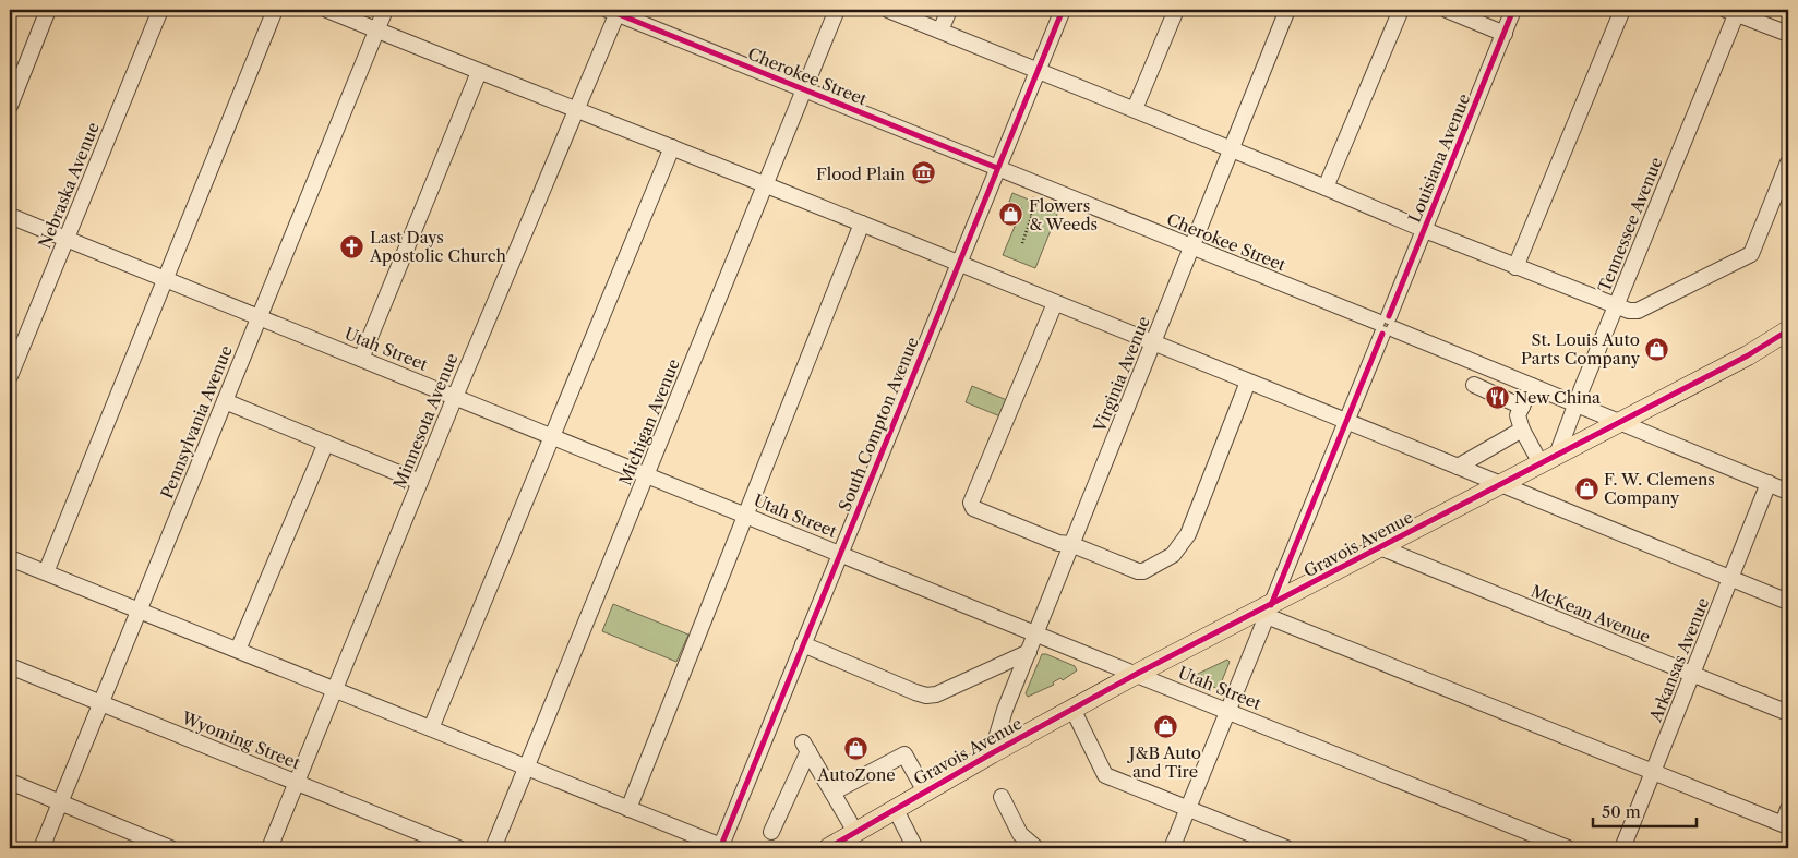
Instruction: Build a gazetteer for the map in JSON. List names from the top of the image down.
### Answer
{
  "streets": {
    "main road": ["Gravois Avenue"],
    "street": [
      "Cherokee Street",
      "Louisiana Avenue",
      "Nebraska Avenue",
      "Tennessee Avenue",
      "Utah Street",
      "Virginia Avenue",
      "Minnesota Avenue",
      "Pennsylvania Avenue",
      "Michigan Avenue",
      "South Compton Avenue",
      "McKean Avenue",
      "Arkansas Avenue",
      "Wyoming Street"
    ]
  },
  "crossings": [
    ["Cherokee Street", "Louisiana Avenue"],
    ["Cherokee Street", "Tennessee Avenue"],
    ["Cherokee Street", "Virginia Avenue"],
    ["Cherokee Street", "Minnesota Avenue"],
    ["Cherokee Street", "Michigan Avenue"],
    ["Cherokee Street", "South Compton Avenue"],
    ["Cherokee Street", "Gravois Avenue"],
    ["Cherokee Street", "Arkansas Avenue"],
    ["Louisiana Avenue", "Utah Street"],
    ["Louisiana Avenue", "Gravois Avenue"],
    ["Nebraska Avenue", "Utah Street"],
    ["Tennessee Avenue", "Gravois Avenue"],
    ["Utah Street", "Virginia Avenue"],
    ["Utah Street", "Minnesota Avenue"],
    ["Utah Street", "Pennsylvania Avenue"],
    ["Utah Street", "Michigan Avenue"],
    ["Utah Street", "South Compton Avenue"],
    ["Utah Street", "Gravois Avenue"],
    ["Virginia Avenue", "Gravois Avenue"],
    ["Minnesota Avenue", "Wyoming Street"],
    ["Pennsylvania Avenue", "Wyoming Street"],
    ["Gravois Avenue", "McKean Avenue"],
    ["McKean Avenue", "Arkansas Avenue"]
  ],
  "places": {
    "museum": ["Flood Plain"],
    "shop": [
      "Flowers & Weeds",
      "St. Louis Auto Parts Company",
      "F. W. Clemens Company",
      "J&B Auto and Tire",
      "AutoZone"
    ],
    "church": ["Last Days Apostolic Church"],
    "restaurant": ["New China"]
  },
  "scale_bar": "50 m"
}
